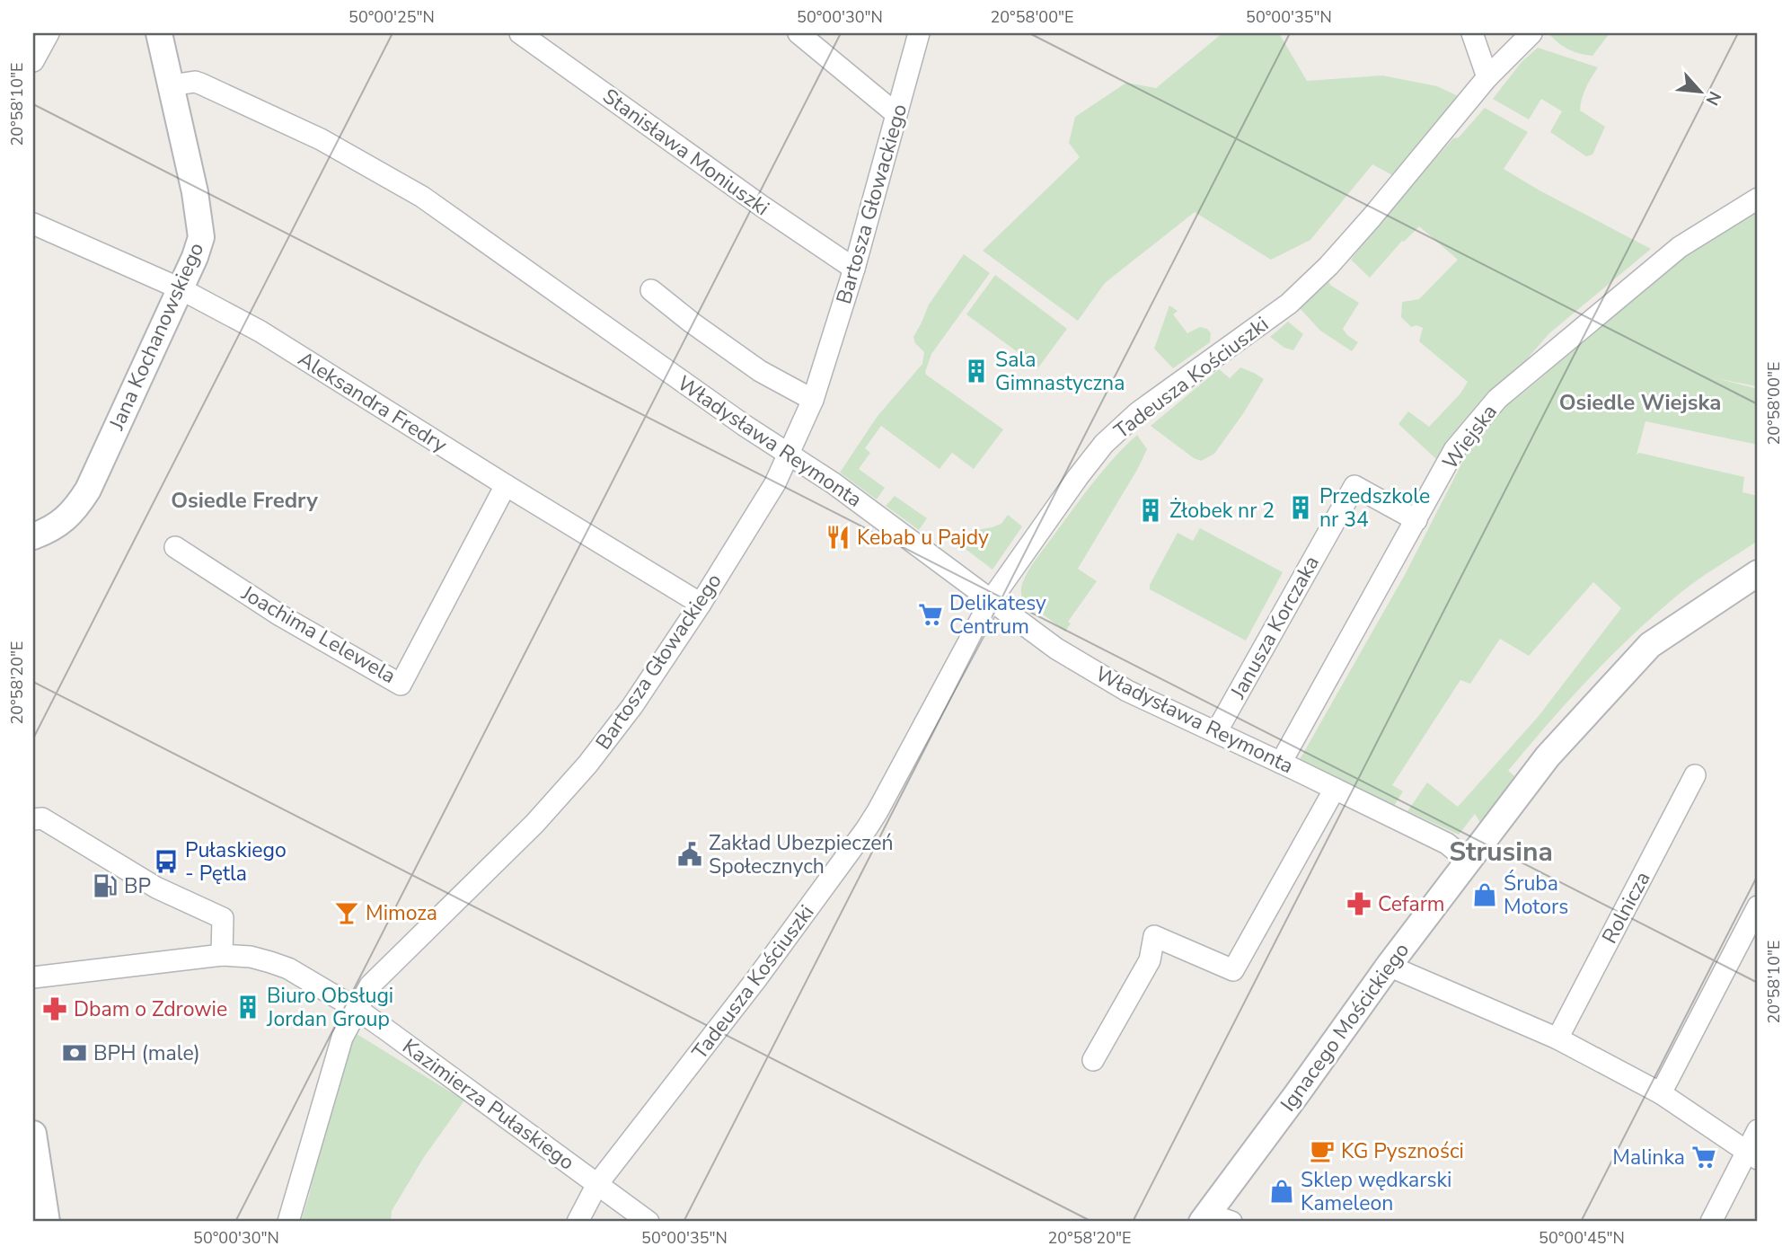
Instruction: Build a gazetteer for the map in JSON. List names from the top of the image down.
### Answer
{
  "streets": {
    "street": [
      "Stanisława Moniuszki",
      "Bartosza Głowackiego",
      "Jana Kochanowskiego",
      "Tadeusza Kościuszki",
      "Aleksandra Fredry",
      "Wiejska",
      "Władysława Reymonta",
      "Janusza Korczaka",
      "Joachima Lelewela",
      "Rolnicza",
      "Ignacego Mościckiego",
      "Kazimierza Pułaskiego"
    ]
  },
  "crossings": [
    ["Stanisława Moniuszki", "Bartosza Głowackiego"],
    ["Bartosza Głowackiego", "Aleksandra Fredry"],
    ["Bartosza Głowackiego", "Władysława Reymonta"],
    ["Bartosza Głowackiego", "Kazimierza Pułaskiego"],
    ["Jana Kochanowskiego", "Aleksandra Fredry"],
    ["Jana Kochanowskiego", "Władysława Reymonta"],
    ["Tadeusza Kościuszki", "Władysława Reymonta"],
    ["Tadeusza Kościuszki", "Kazimierza Pułaskiego"],
    ["Aleksandra Fredry", "Joachima Lelewela"],
    ["Wiejska", "Władysława Reymonta"],
    ["Wiejska", "Janusza Korczaka"],
    ["Władysława Reymonta", "Janusza Korczaka"],
    ["Władysława Reymonta", "Ignacego Mościckiego"]
  ],
  "districts": ["Osiedle Wiejska", "Osiedle Fredry", "Strusina"],
  "places": {
    "building": [
      "Sala Gimnastyczna",
      "Przedszkole nr 34",
      "Żłobek nr 2",
      "Biuro Obsługi Jordan Group"
    ],
    "restaurant": ["Kebab u Pajdy"],
    "supermarket": ["Delikatesy Centrum", "Malinka"],
    "public building": ["Zakład Ubezpieczeń Społecznych"],
    "bus stop": ["Pułaskiego - Pętla"],
    "fuel station": ["BP"],
    "shop": ["Śruba Motors", "Sklep wędkarski Kameleon"],
    "pharmacy": ["Cefarm", "Dbam o Zdrowie"],
    "bar": ["Mimoza"],
    "bank": ["BPH (male)"],
    "cafe": ["KG Pyszności"]
  },
  "north": "bottom right",
  "coordinates": [
    "50°00'25\"N",
    "50°00'30\"N",
    "20°58'00\"E",
    "50°00'35\"N",
    "20°58'10\"E",
    "20°58'20\"E",
    "50°00'45\"N"
  ]
}
